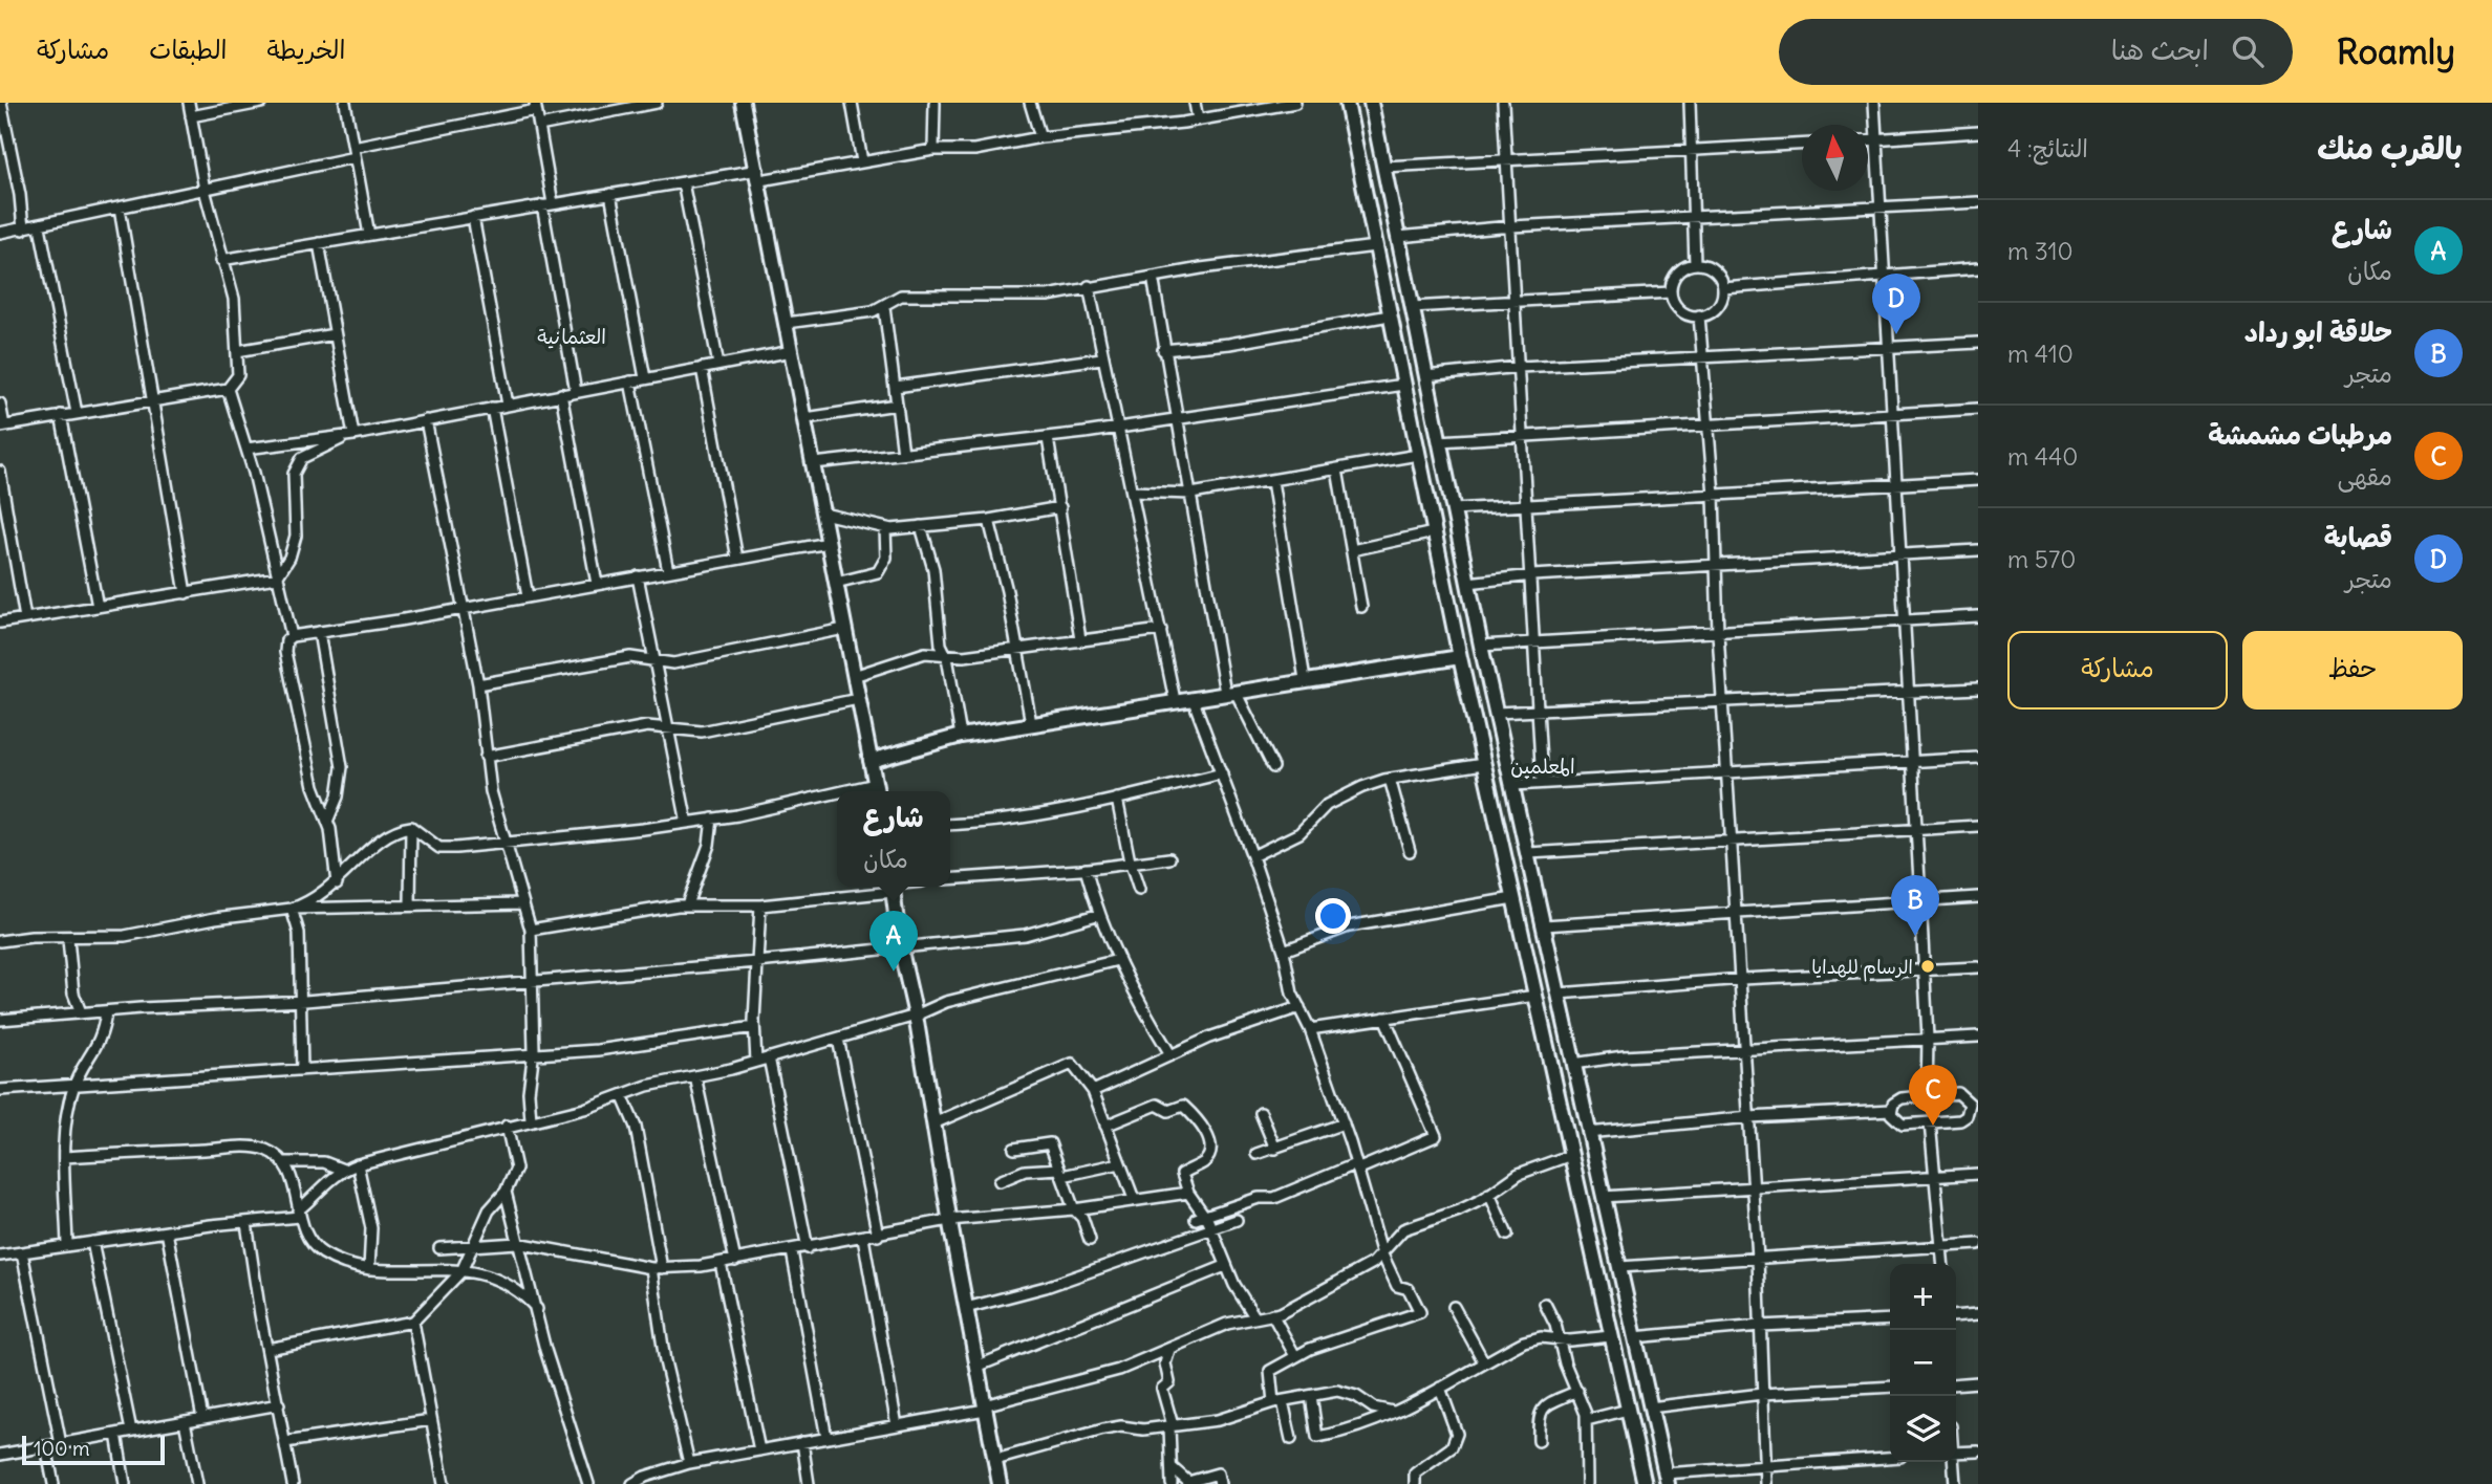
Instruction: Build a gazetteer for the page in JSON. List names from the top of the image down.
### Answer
{
  "districts": ["العثمانية", "المعلمين"],
  "places": ["الرسام للهدايا"],
  "scale_bar": "100 m",
  "north": "top",
  "page": {
    "header": "Roamly",
    "search": "ابحث هنا",
    "nav": ["الخريطة", "الطبقات", "مشاركة"],
    "heading": ["بالقرب منك", "النتائج: 4"],
    "list": [
      {
        "mark": "A",
        "name": "شارع",
        "note": "مكان",
        "value": "310 m"
      },
      {
        "mark": "B",
        "name": "حلاقة ابو رداد",
        "note": "متجر",
        "value": "410 m"
      },
      {
        "mark": "C",
        "name": "مرطبات مشمشة",
        "note": "مقهى",
        "value": "440 m"
      },
      {
        "mark": "D",
        "name": "قصابة",
        "note": "متجر",
        "value": "570 m"
      }
    ],
    "pins": [
      "D",
      "B",
      "A",
      "C"
    ],
    "buttons": ["حفظ", "مشاركة"],
    "popup": ["شارع", "مكان"],
    "map_buttons": ["+", "−"],
    "scale": "100 m"
  }
}
